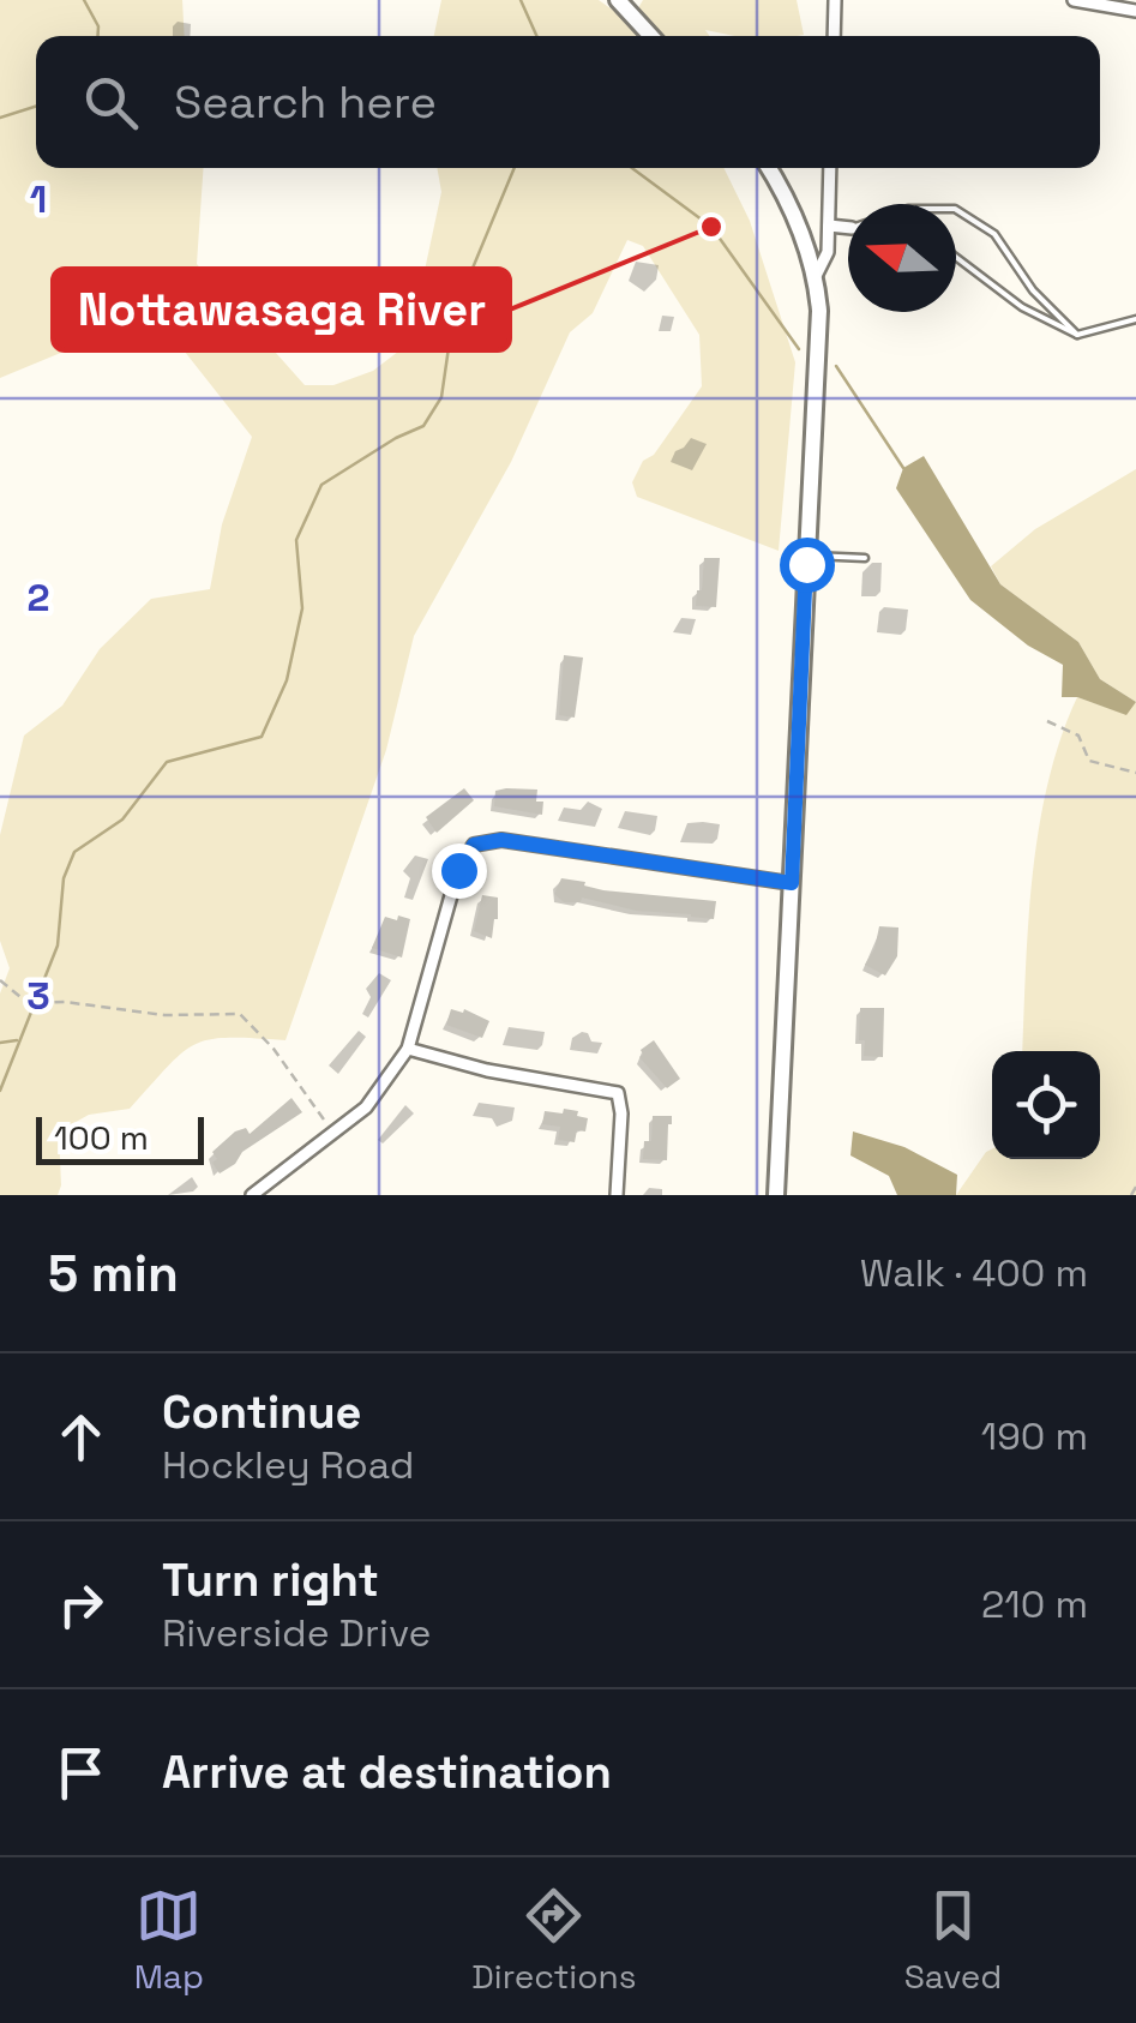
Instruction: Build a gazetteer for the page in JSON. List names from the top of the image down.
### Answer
{
  "places": ["Nottawasaga River"],
  "scale_bar": "100 m",
  "north": "left",
  "page": {
    "search": "Search here",
    "scale": "100 m",
    "heading": ["5 min", "Walk · 400 m"],
    "list": [
      ["Continue", "Hockley Road", "190 m"],
      ["Turn right", "Riverside Drive", "210 m"],
      "Arrive at destination"
    ],
    "nav": ["Map", "Directions", "Saved"]
  },
  "grid": {
    "rows": ["1", "2", "3"]
  }
}
